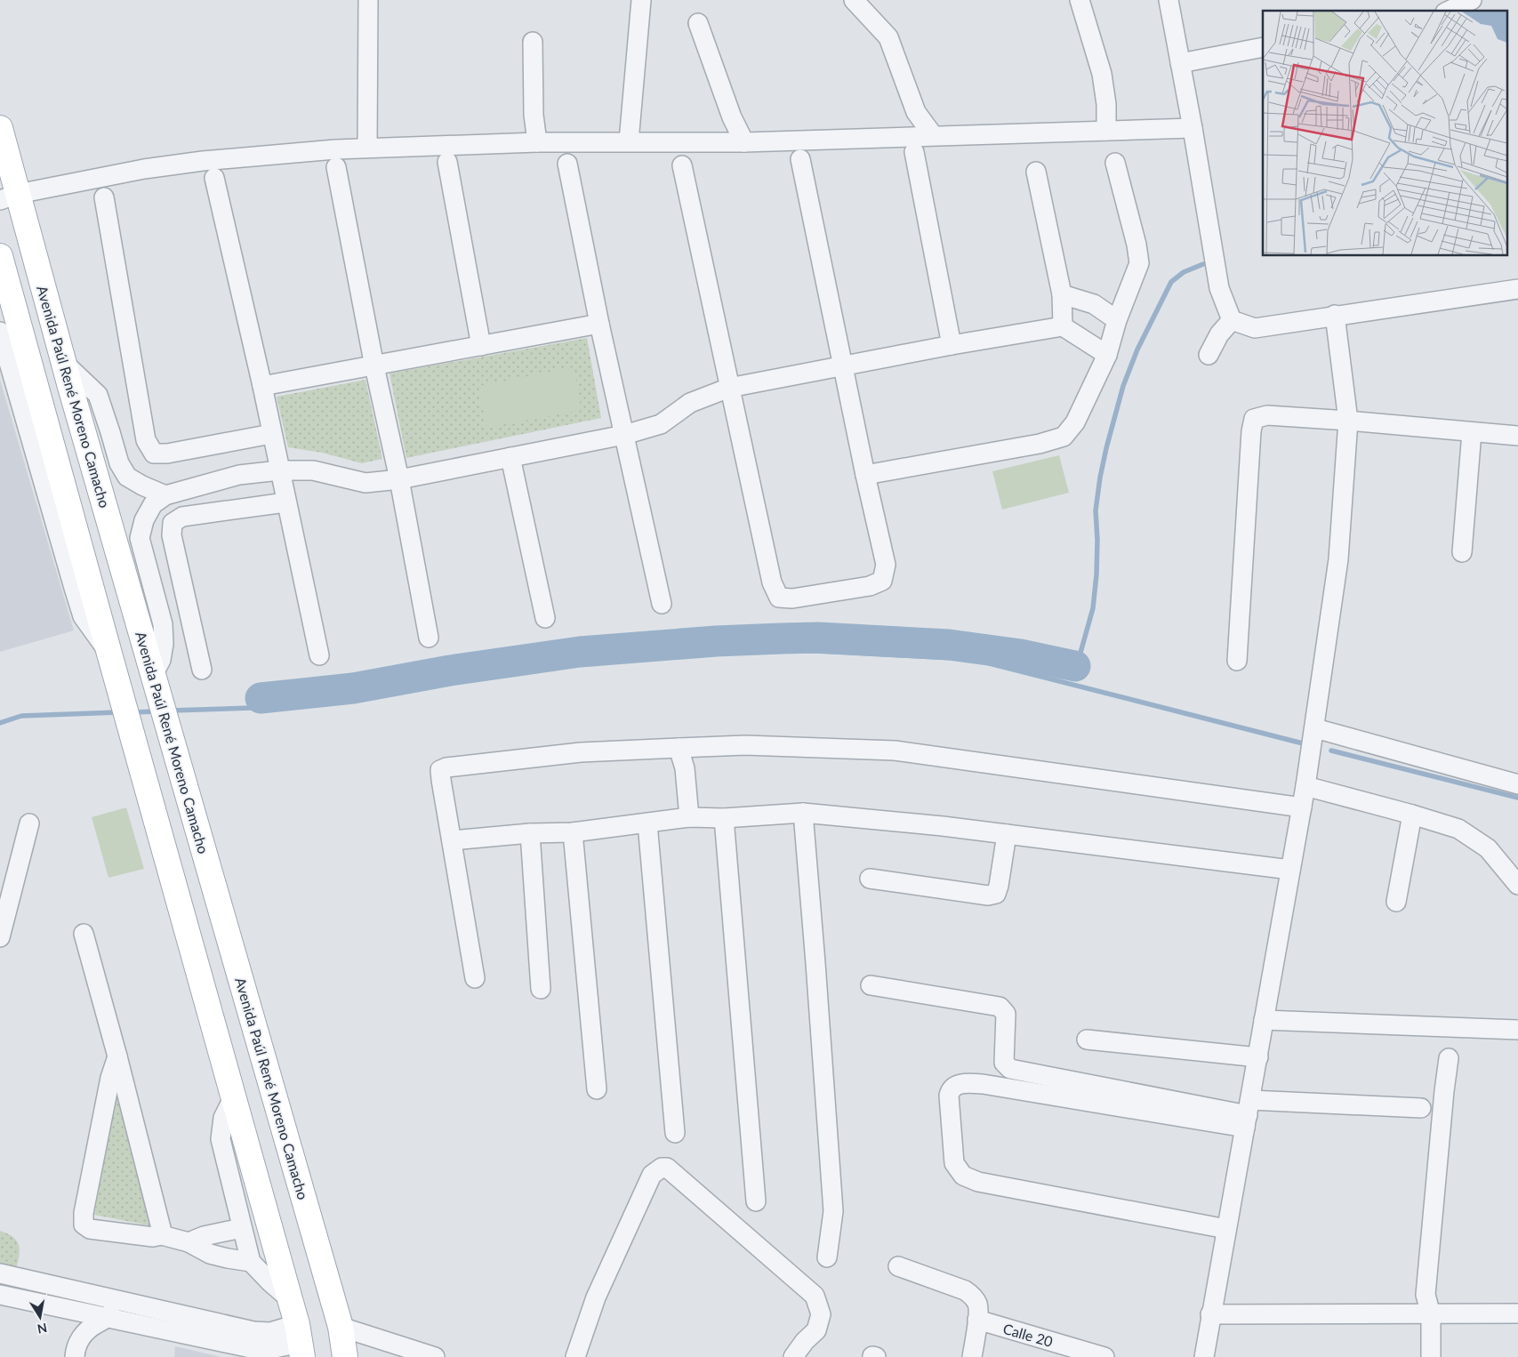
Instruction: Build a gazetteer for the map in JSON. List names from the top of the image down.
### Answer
{
  "streets": {
    "main road": ["Avenida Paúl René Moreno Camacho"],
    "street": ["Calle 20"]
  },
  "north": "bottom"
}
